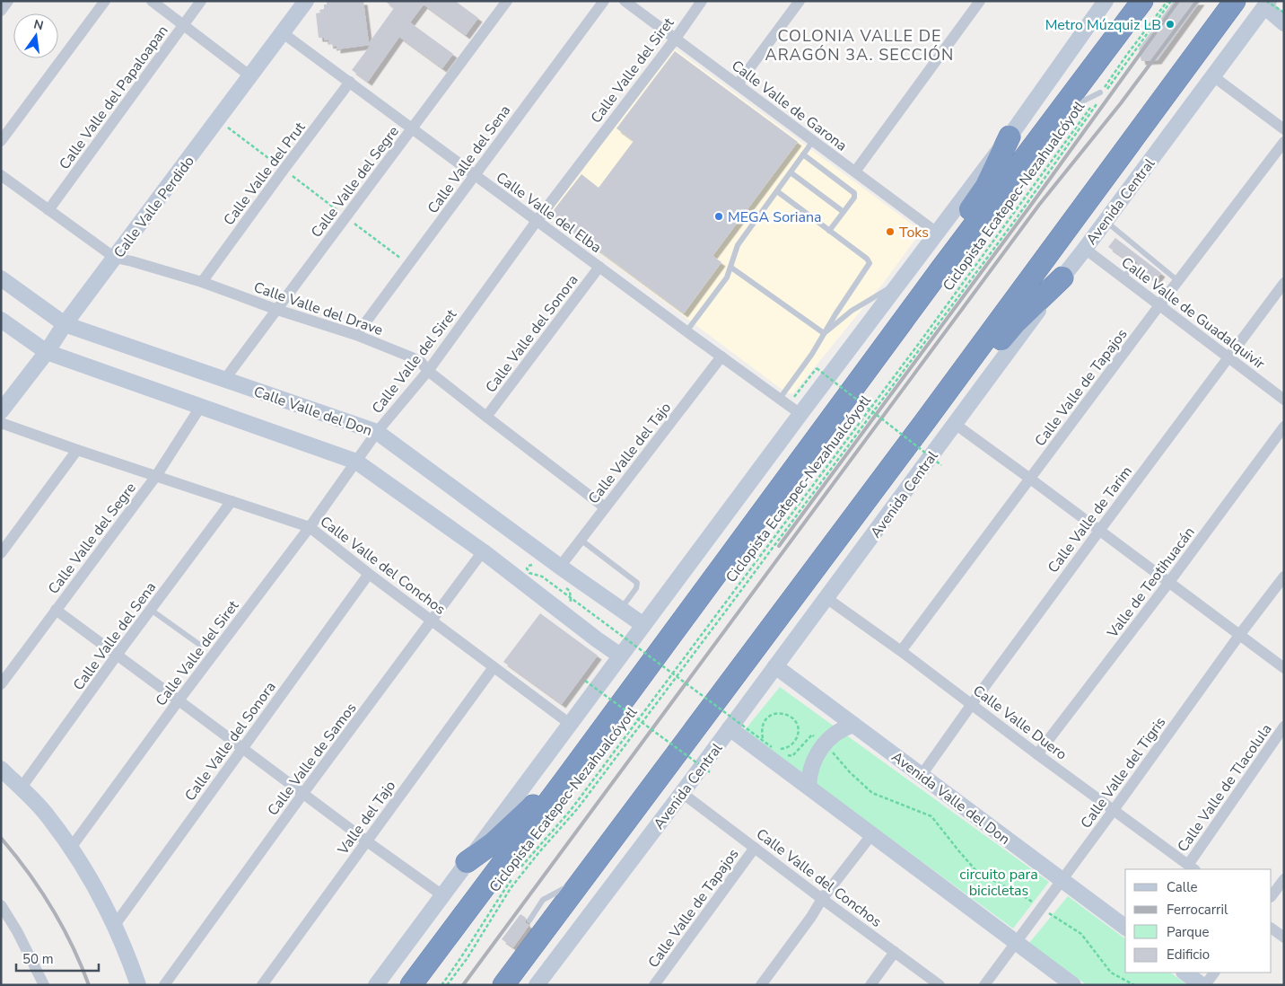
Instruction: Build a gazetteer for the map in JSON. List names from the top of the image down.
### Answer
{
  "streets": {
    "highway": ["Avenida Central"],
    "street": [
      "Calle Valle del Siret",
      "Calle Valle del Papaloapan",
      "Calle Valle de Garona",
      "Calle Valle del Sena",
      "Calle Valle del Prut",
      "Calle Valle del Segre",
      "Calle Valle Perdido",
      "Calle Valle del Elba",
      "Calle Valle del Drave",
      "Calle Valle de Guadalquivir",
      "Calle Valle del Sonora",
      "Calle Valle de Tapajos",
      "Calle Valle del Don",
      "Calle Valle del Tajo",
      "Calle Valle de Tarim",
      "Calle Valle del Conchos",
      "Valle de Teotihuacán",
      "Calle Valle Duero",
      "Calle Valle de Samos",
      "Calle Valle del Tigris",
      "Calle Valle de Tlacolula",
      "Avenida Valle del Don",
      "Valle del Tajo"
    ],
    "path": ["Ciclopista Ecatepec-Nezahualcóyotl"]
  },
  "crossings": [
    ["Calle Valle del Siret", "Calle Valle de Garona"],
    ["Calle Valle del Siret", "Calle Valle del Elba"],
    ["Calle Valle del Siret", "Calle Valle del Drave"],
    ["Calle Valle del Siret", "Calle Valle del Don"],
    ["Calle Valle del Siret", "Calle Valle del Conchos"],
    ["Calle Valle del Papaloapan", "Calle Valle del Drave"],
    ["Calle Valle del Sena", "Calle Valle del Elba"],
    ["Calle Valle del Sena", "Calle Valle del Drave"],
    ["Calle Valle del Sena", "Calle Valle del Conchos"],
    ["Calle Valle del Prut", "Calle Valle del Elba"],
    ["Calle Valle del Prut", "Calle Valle del Drave"],
    ["Calle Valle del Segre", "Calle Valle del Elba"],
    ["Calle Valle del Segre", "Calle Valle del Drave"],
    ["Calle Valle del Segre", "Calle Valle del Don"],
    ["Calle Valle del Segre", "Calle Valle del Conchos"],
    ["Avenida Central", "Calle Valle de Guadalquivir"],
    ["Avenida Central", "Calle Valle del Conchos"],
    ["Avenida Central", "Calle Valle Duero"],
    ["Avenida Central", "Avenida Valle del Don"],
    ["Calle Valle Perdido", "Calle Valle del Elba"],
    ["Calle Valle Perdido", "Calle Valle del Drave"],
    ["Calle Valle Perdido", "Calle Valle del Don"],
    ["Calle Valle del Elba", "Calle Valle del Sonora"],
    ["Calle Valle del Elba", "Calle Valle del Tajo"],
    ["Calle Valle del Drave", "Calle Valle del Sonora"],
    ["Calle Valle del Drave", "Calle Valle del Tajo"],
    ["Calle Valle de Guadalquivir", "Calle Valle de Tapajos"],
    ["Calle Valle de Guadalquivir", "Calle Valle de Tarim"],
    ["Calle Valle del Sonora", "Calle Valle del Conchos"],
    ["Calle Valle de Tapajos", "Calle Valle del Conchos"],
    ["Calle Valle de Tapajos", "Calle Valle Duero"],
    ["Calle Valle del Don", "Calle Valle del Tajo"],
    ["Calle Valle de Tarim", "Calle Valle Duero"],
    ["Calle Valle de Tarim", "Avenida Valle del Don"],
    ["Calle Valle del Conchos", "Calle Valle de Samos"],
    ["Calle Valle del Conchos", "Valle del Tajo"],
    ["Valle de Teotihuacán", "Calle Valle Duero"],
    ["Calle Valle Duero", "Calle Valle del Tigris"],
    ["Calle Valle Duero", "Calle Valle de Tlacolula"],
    ["Calle Valle del Tigris", "Avenida Valle del Don"]
  ],
  "districts": ["COLONIA VALLE DE ARAGÓN 3A. SECCIÓN"],
  "parks": ["circuito para bicicletas"],
  "places": ["Metro Múzquiz LB", "MEGA Soriana", "Toks"],
  "legend": [
    "Calle",
    "Ferrocarril",
    "Parque",
    "Edificio"
  ],
  "scale_bar": "50 m",
  "north": "top"
}
